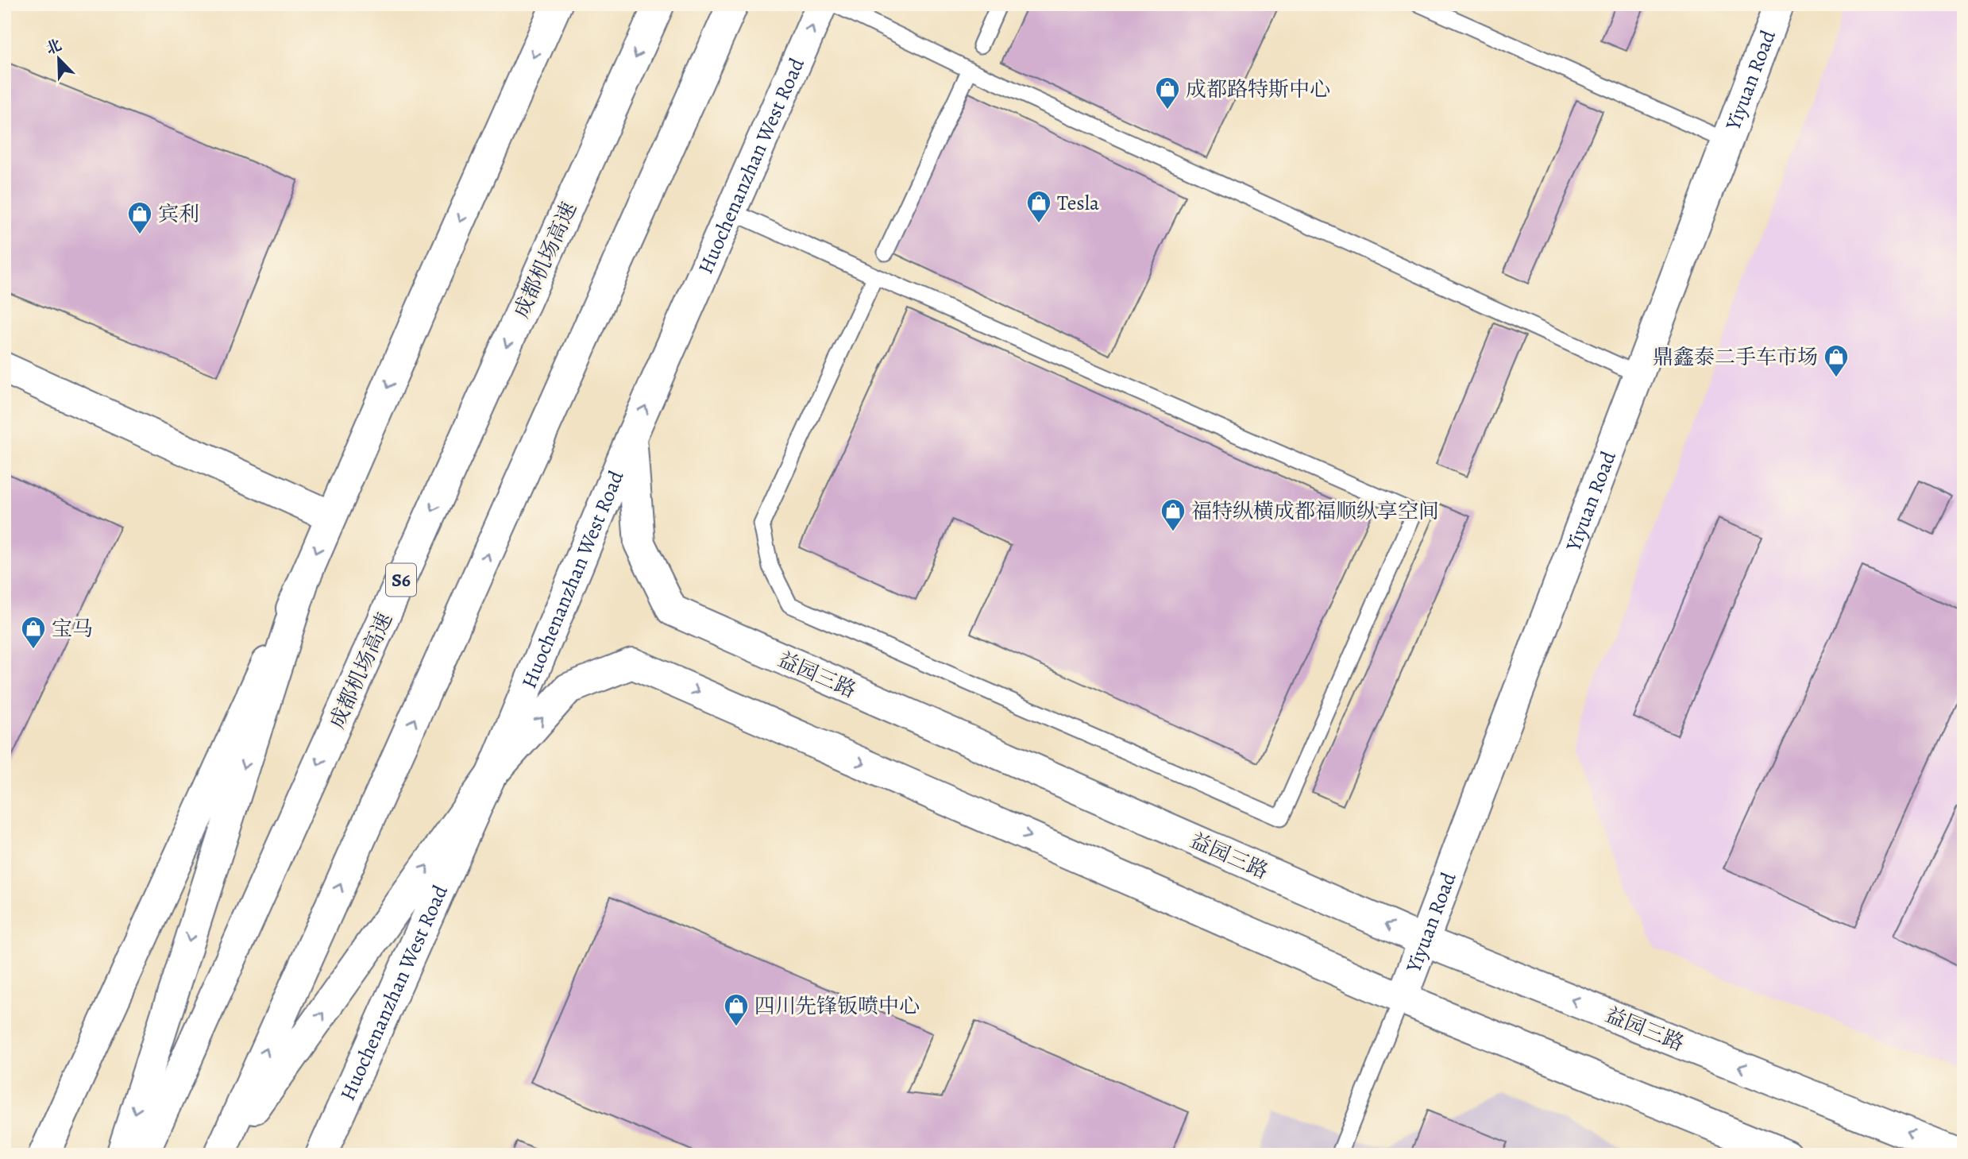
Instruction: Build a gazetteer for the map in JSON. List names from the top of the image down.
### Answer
{
  "streets": {
    "main road": [
      "Yiyuan Road",
      "Huochenanzhan West Road",
      "成都机场高速",
      "S6",
      "益园三路"
    ]
  },
  "crossings": [
    ["Yiyuan Road", "益园三路"],
    ["Huochenanzhan West Road", "益园三路"]
  ],
  "one_way": ["益园三路"],
  "places": {
    "shop": [
      "成都路特斯中心",
      "Tesla",
      "宾利",
      "鼎鑫泰二手车市场",
      "福特纵横成都福顺纵享空间",
      "宝马",
      "四川先锋钣喷中心"
    ]
  },
  "north": "top left"
}
